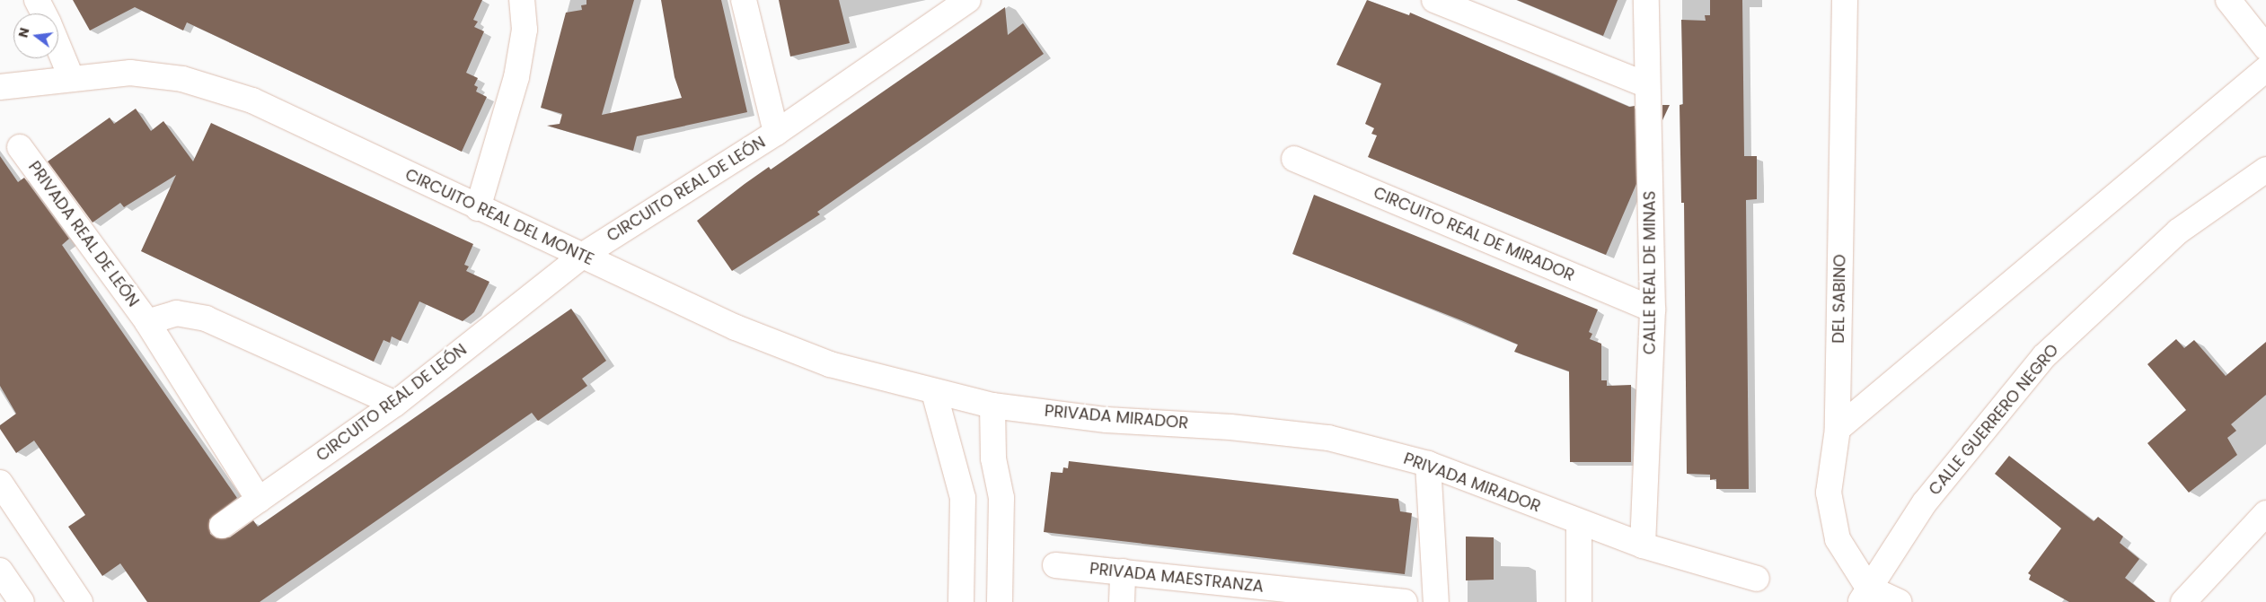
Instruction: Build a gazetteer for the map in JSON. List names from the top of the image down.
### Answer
{
  "streets": {
    "street": [
      "CIRCUITO REAL DE LEÓN",
      "CIRCUITO REAL DEL MONTE",
      "PRIVADA REAL DE LEÓN",
      "CIRCUITO REAL DE MIRADOR",
      "CALLE REAL DE MINAS",
      "DEL SABINO",
      "PRIVADA MIRADOR",
      "CALLE GUERRERO NEGRO",
      "PRIVADA MAESTRANZA"
    ]
  },
  "crossings": [
    ["CIRCUITO REAL DE LEÓN", "CIRCUITO REAL DEL MONTE"],
    ["CIRCUITO REAL DEL MONTE", "PRIVADA MIRADOR"],
    ["CIRCUITO REAL DE MIRADOR", "CALLE REAL DE MINAS"],
    ["CALLE REAL DE MINAS", "PRIVADA MIRADOR"],
    ["DEL SABINO", "CALLE GUERRERO NEGRO"]
  ],
  "north": "left"
}
